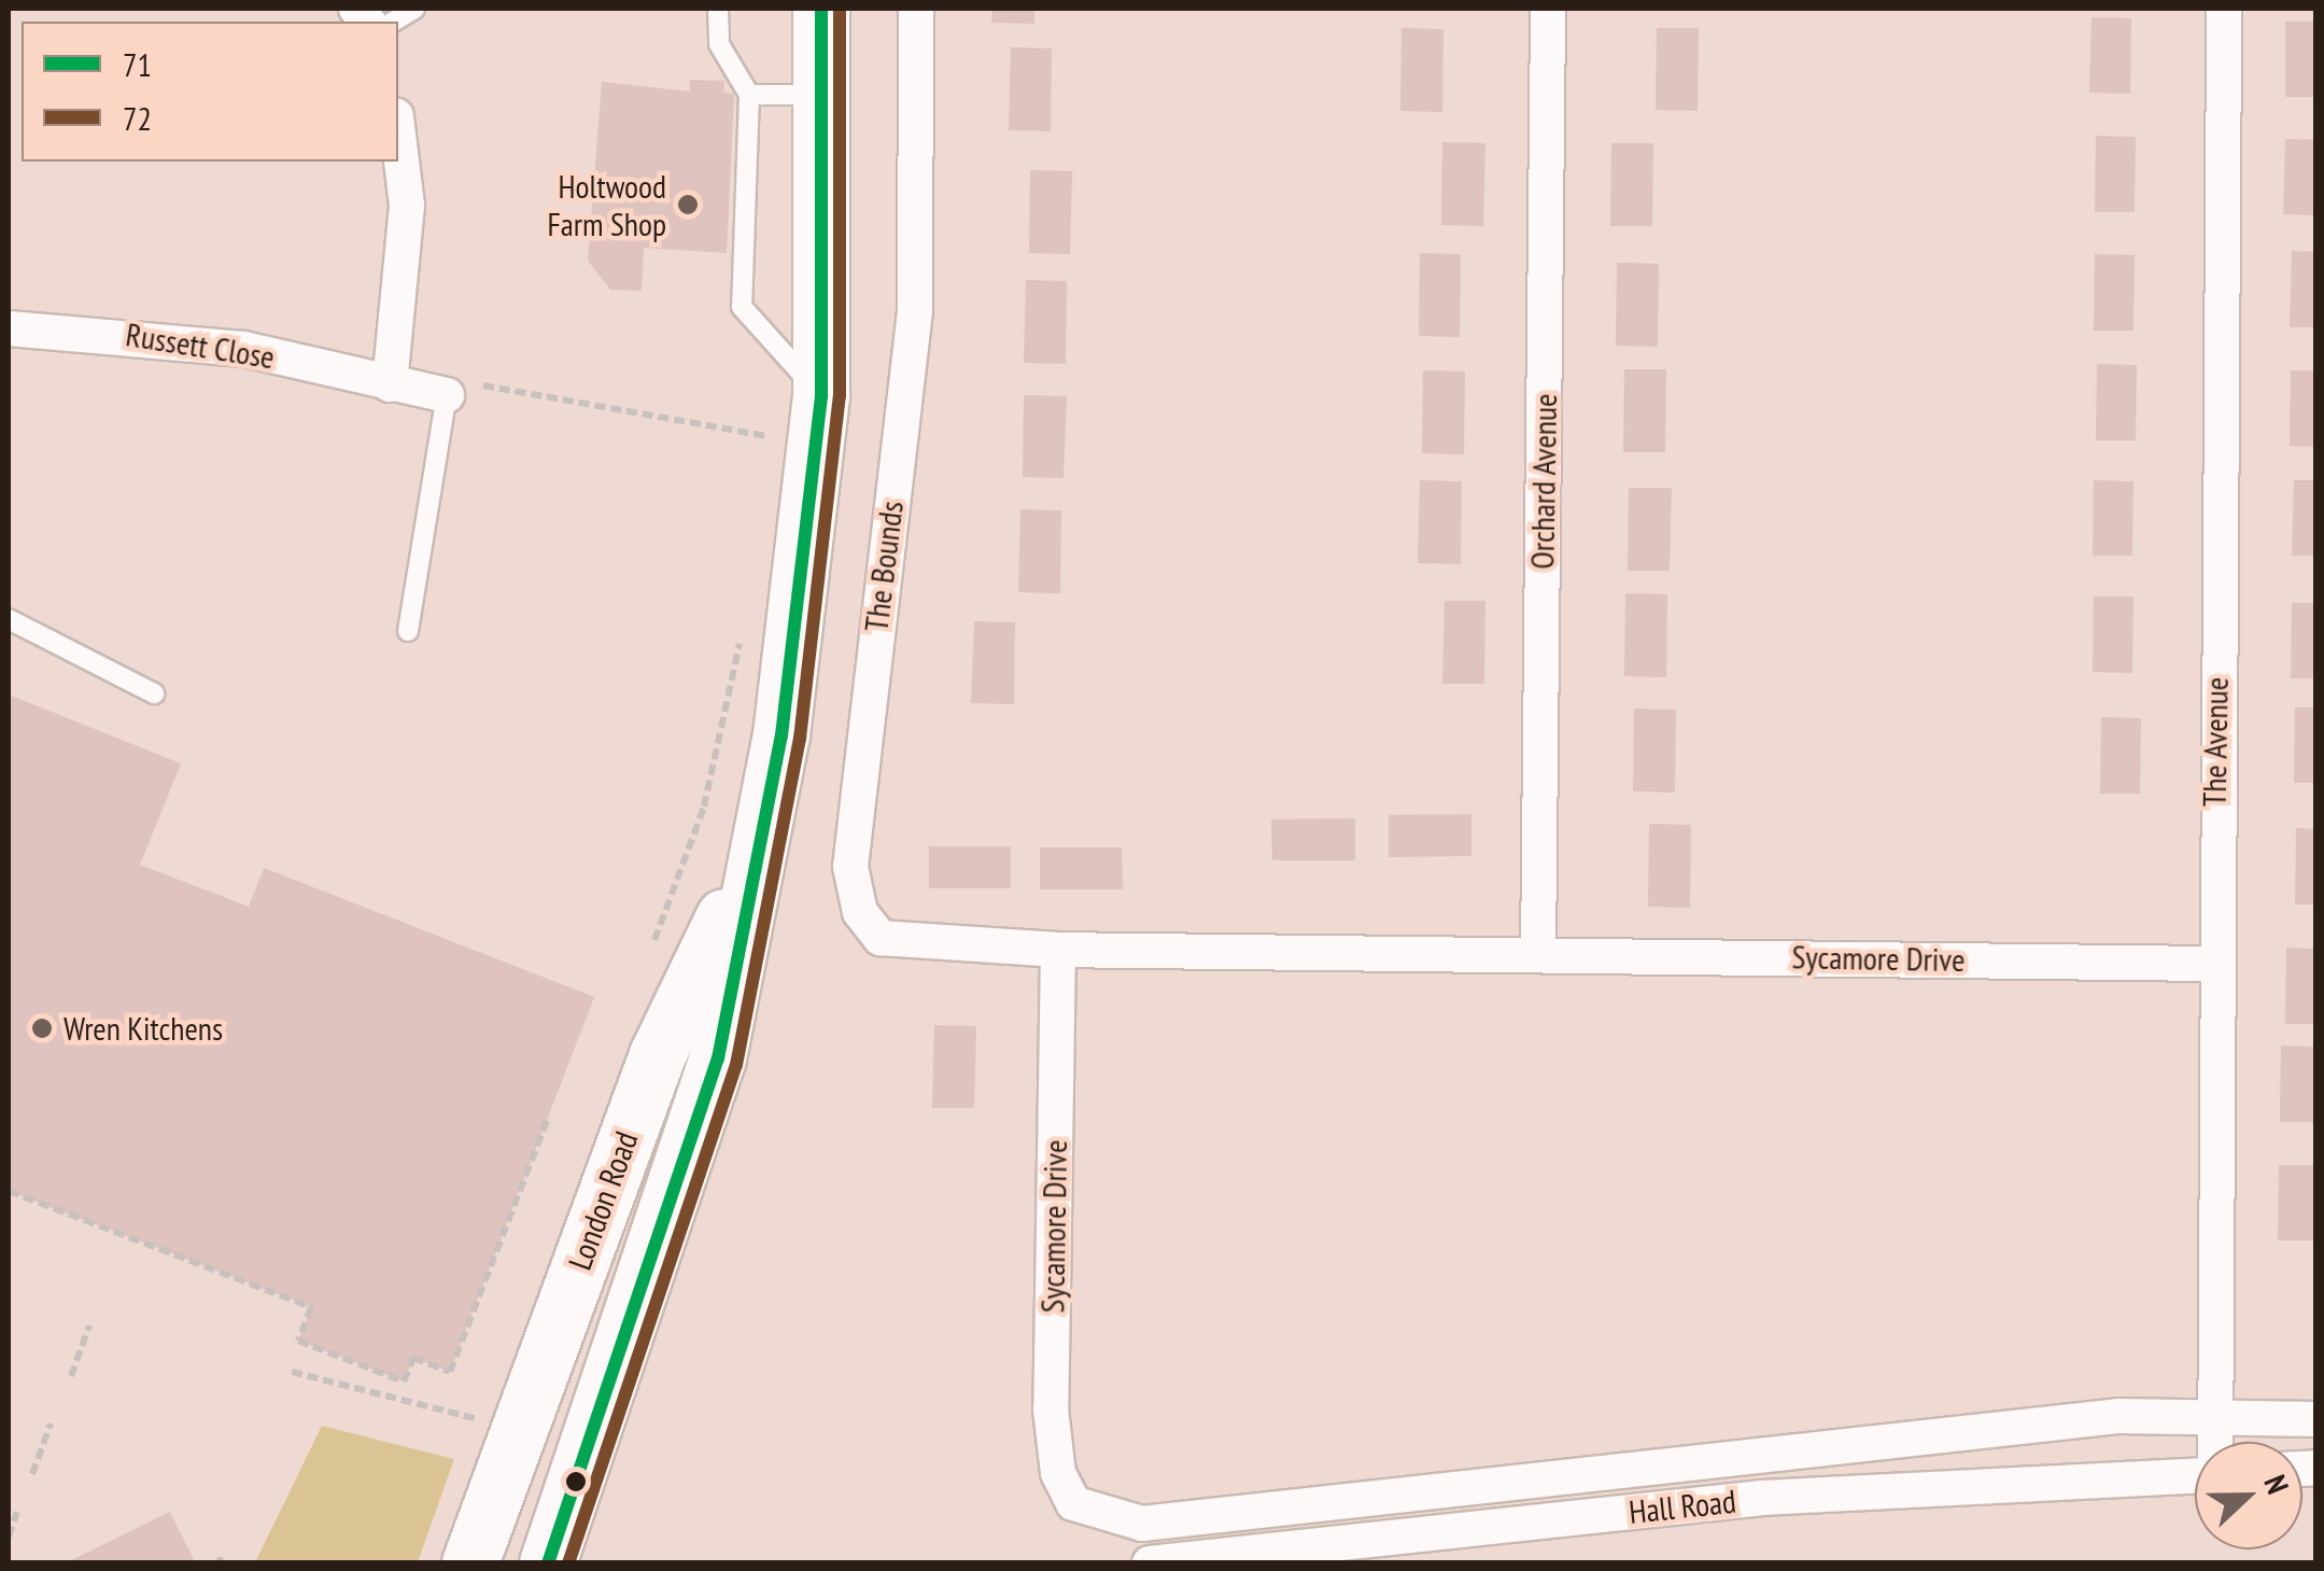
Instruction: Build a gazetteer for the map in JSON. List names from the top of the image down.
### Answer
{
  "streets": {
    "main road": ["London Road"],
    "street": [
      "Russett Close",
      "Orchard Avenue",
      "The Bounds",
      "The Avenue",
      "Sycamore Drive",
      "Hall Road"
    ]
  },
  "crossings": [
    ["Orchard Avenue", "Sycamore Drive"],
    ["The Bounds", "Sycamore Drive"],
    ["The Avenue", "Sycamore Drive"]
  ],
  "places": ["Holtwood Farm Shop", "Wren Kitchens"],
  "lines": ["transit line 71", "transit line 72"],
  "legend": ["71", "72"],
  "north": "right"
}
